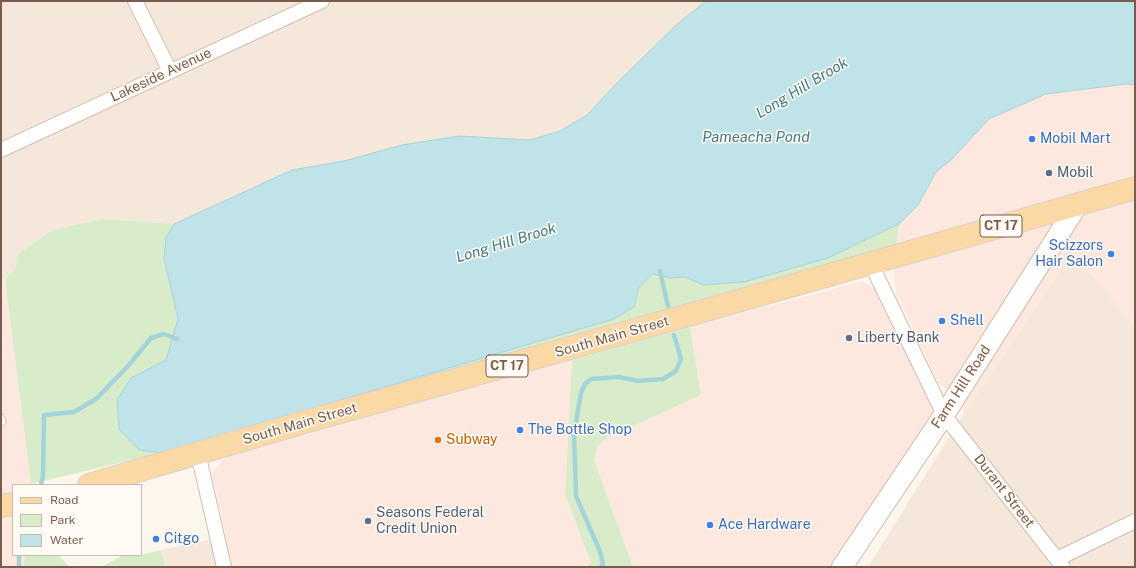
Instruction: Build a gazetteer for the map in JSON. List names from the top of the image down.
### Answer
{
  "streets": {
    "main road": ["CT 17", "South Main Street", "Farm Hill Road"],
    "street": ["Lakeside Avenue", "Durant Street"]
  },
  "crossings": [
    ["South Main Street", "Farm Hill Road"],
    ["South Main Street", "Durant Street"],
    ["Farm Hill Road", "Durant Street"]
  ],
  "water": ["Long Hill Brook", "Pameacha Pond"],
  "places": [
    "Mobil Mart",
    "Mobil",
    "Scizzors Hair Salon",
    "Shell",
    "Liberty Bank",
    "The Bottle Shop",
    "Subway",
    "Seasons Federal Credit Union",
    "Ace Hardware",
    "Citgo"
  ],
  "legend": ["Road", "Park", "Water"]
}
